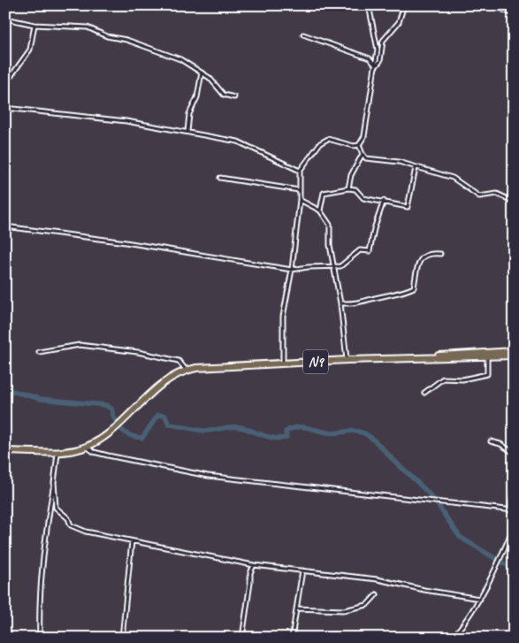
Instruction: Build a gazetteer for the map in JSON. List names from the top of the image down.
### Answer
{
  "streets": {
    "highway": ["N9"]
  }
}
